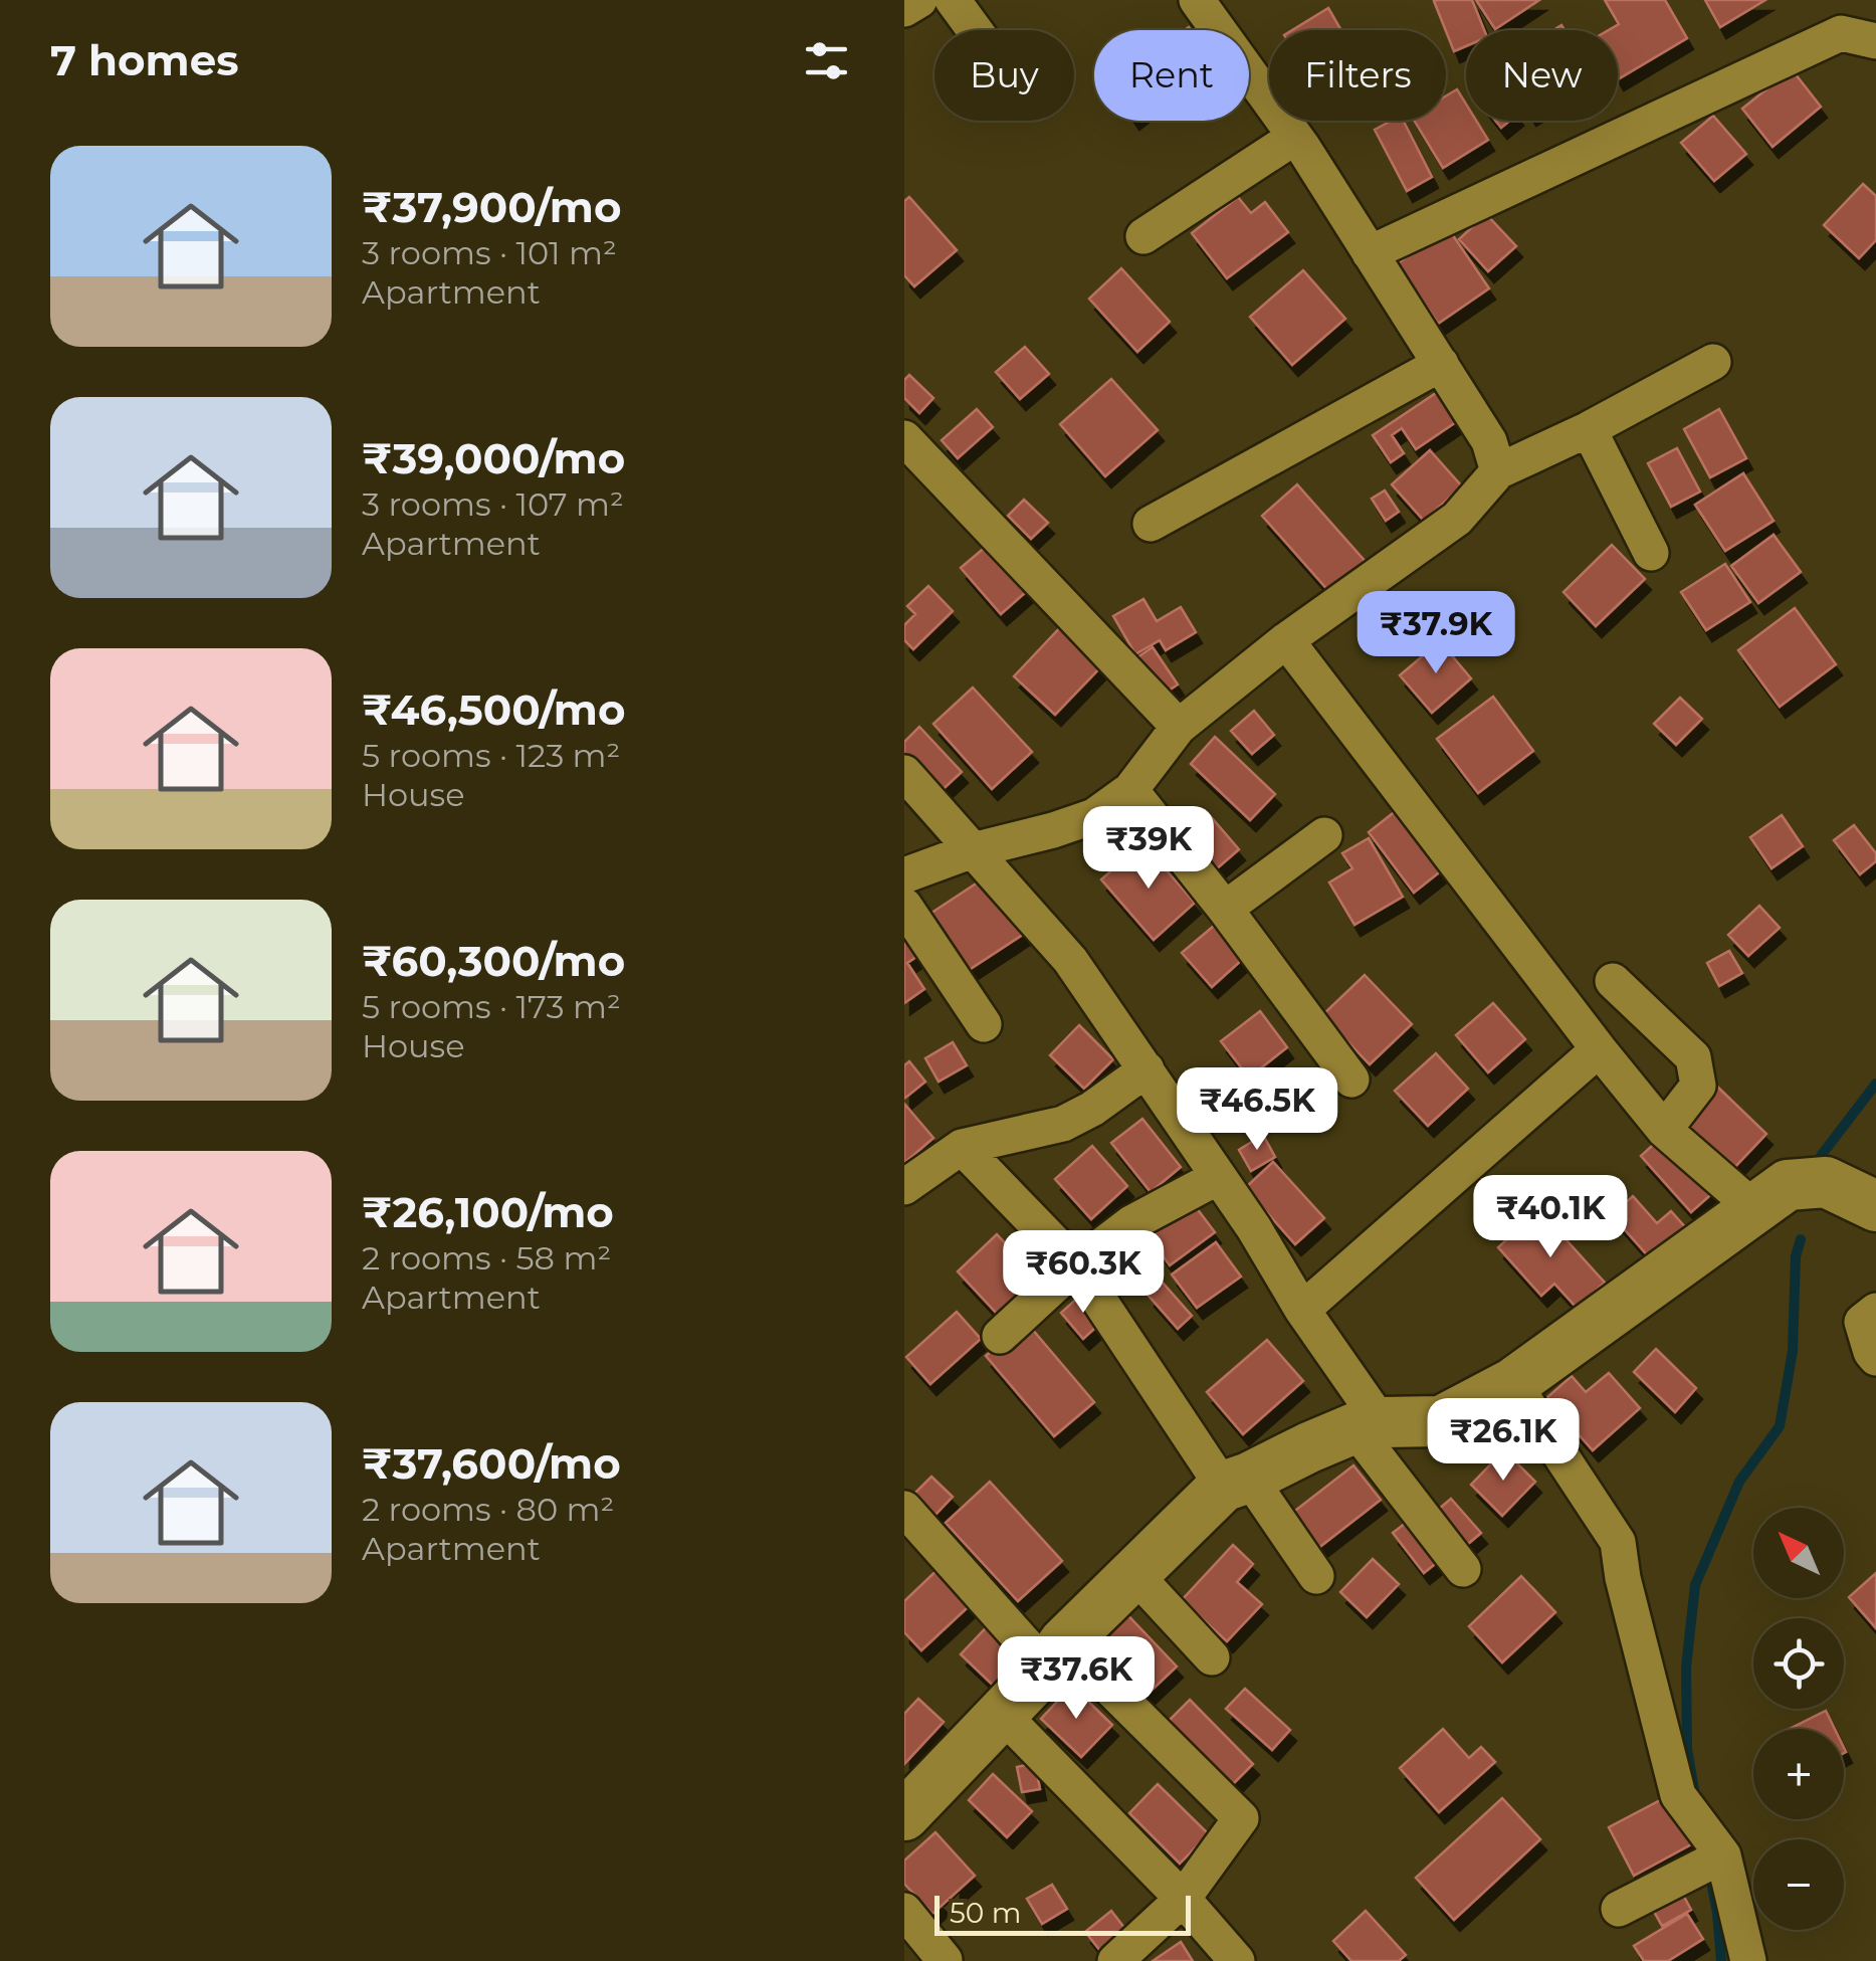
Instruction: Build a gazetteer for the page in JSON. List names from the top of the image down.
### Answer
{
  "scale_bar": "50 m",
  "north": "top left",
  "page": {
    "heading": "7 homes",
    "chip": [
      "Buy",
      "Rent",
      "Filters",
      "New"
    ],
    "list": [
      {
        "name": "₹37,900/mo",
        "note": "3 rooms · 101 m² · Apartment"
      },
      {
        "name": "₹39,000/mo",
        "note": "3 rooms · 107 m² · Apartment"
      },
      {
        "name": "₹46,500/mo",
        "note": "5 rooms · 123 m² · House"
      },
      {
        "name": "₹60,300/mo",
        "note": "5 rooms · 173 m² · House"
      },
      {
        "name": "₹26,100/mo",
        "note": "2 rooms · 58 m² · Apartment"
      },
      {
        "name": "₹37,600/mo",
        "note": "2 rooms · 80 m² · Apartment"
      }
    ],
    "price": [
      "₹37.9K",
      "₹39K",
      "₹46.5K",
      "₹40.1K",
      "₹60.3K",
      "₹26.1K",
      "₹37.6K"
    ],
    "map_buttons": ["+", "−"],
    "scale": "50 m"
  }
}
